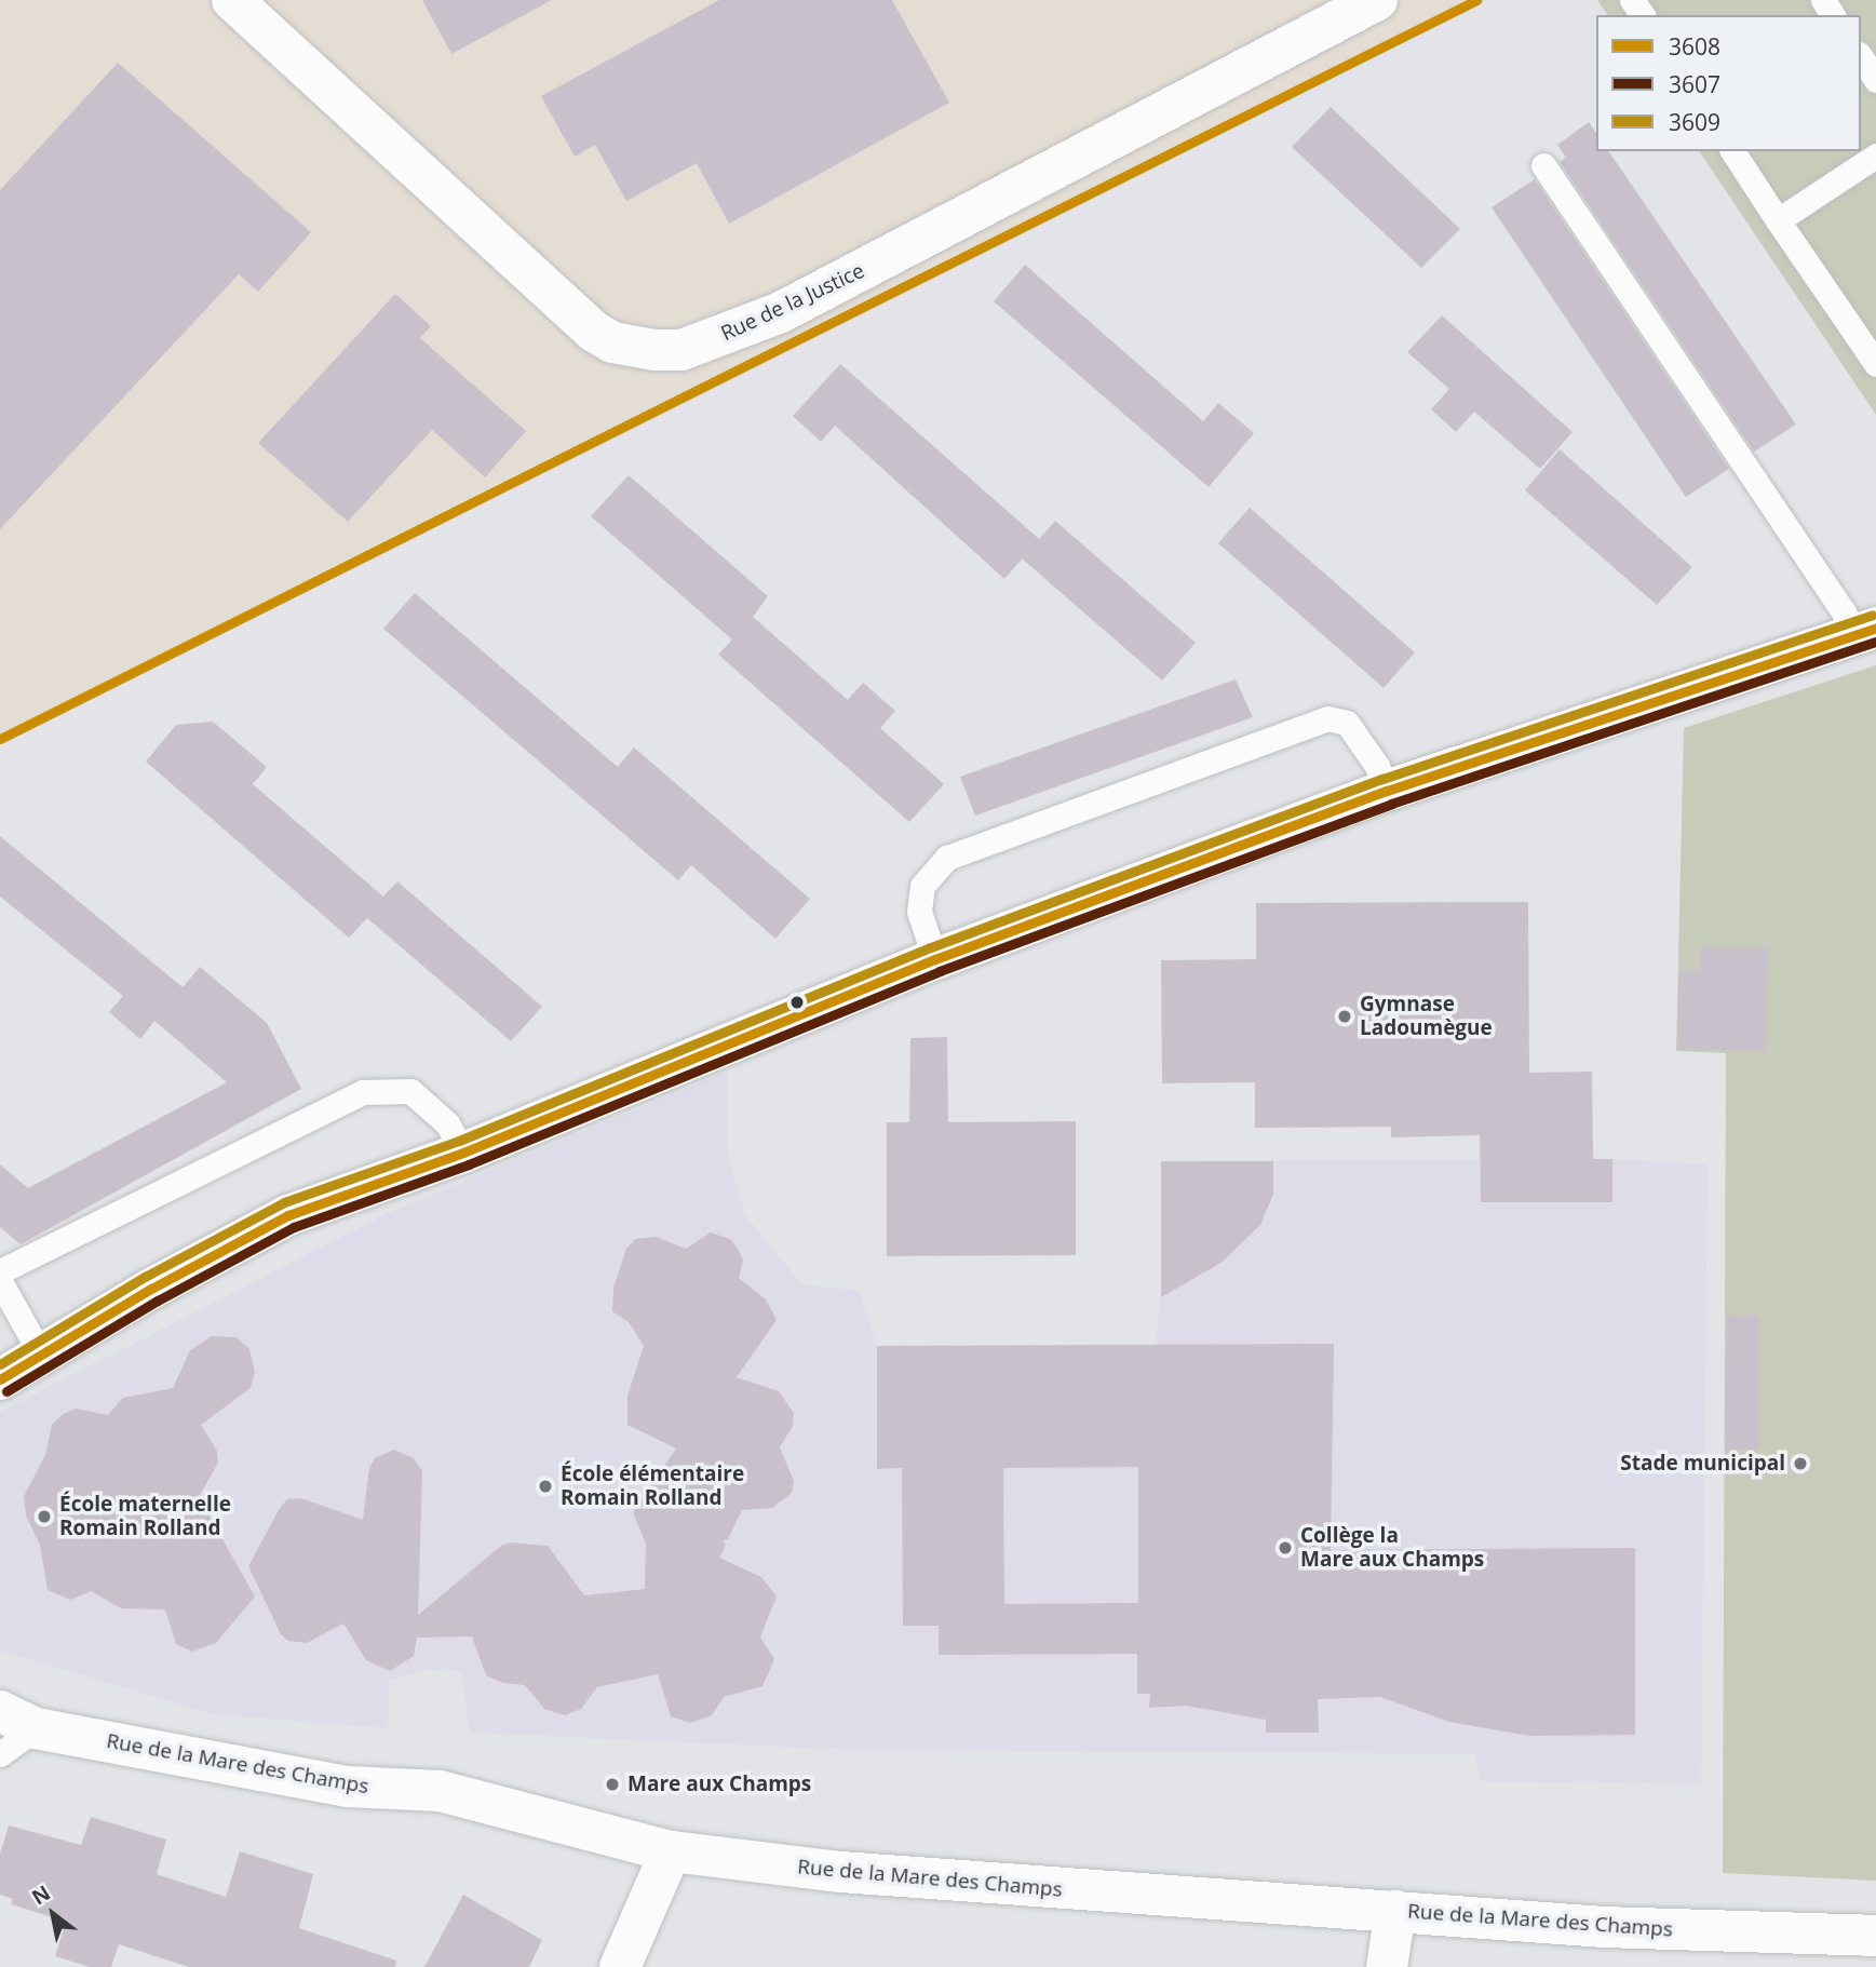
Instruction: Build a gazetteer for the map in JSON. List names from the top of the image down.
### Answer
{
  "streets": {
    "street": ["Rue de la Justice", "Rue de la Mare des Champs"]
  },
  "places": [
    "Gymnase Ladoumègue",
    "Stade municipal",
    "École élémentaire Romain Rolland",
    "École maternelle Romain Rolland",
    "Collège la Mare aux Champs",
    "Mare aux Champs"
  ],
  "lines": ["transit line 3608", "transit line 3609", "transit line 3607"],
  "legend": ["3608", "3607", "3609"],
  "north": "top left"
}
